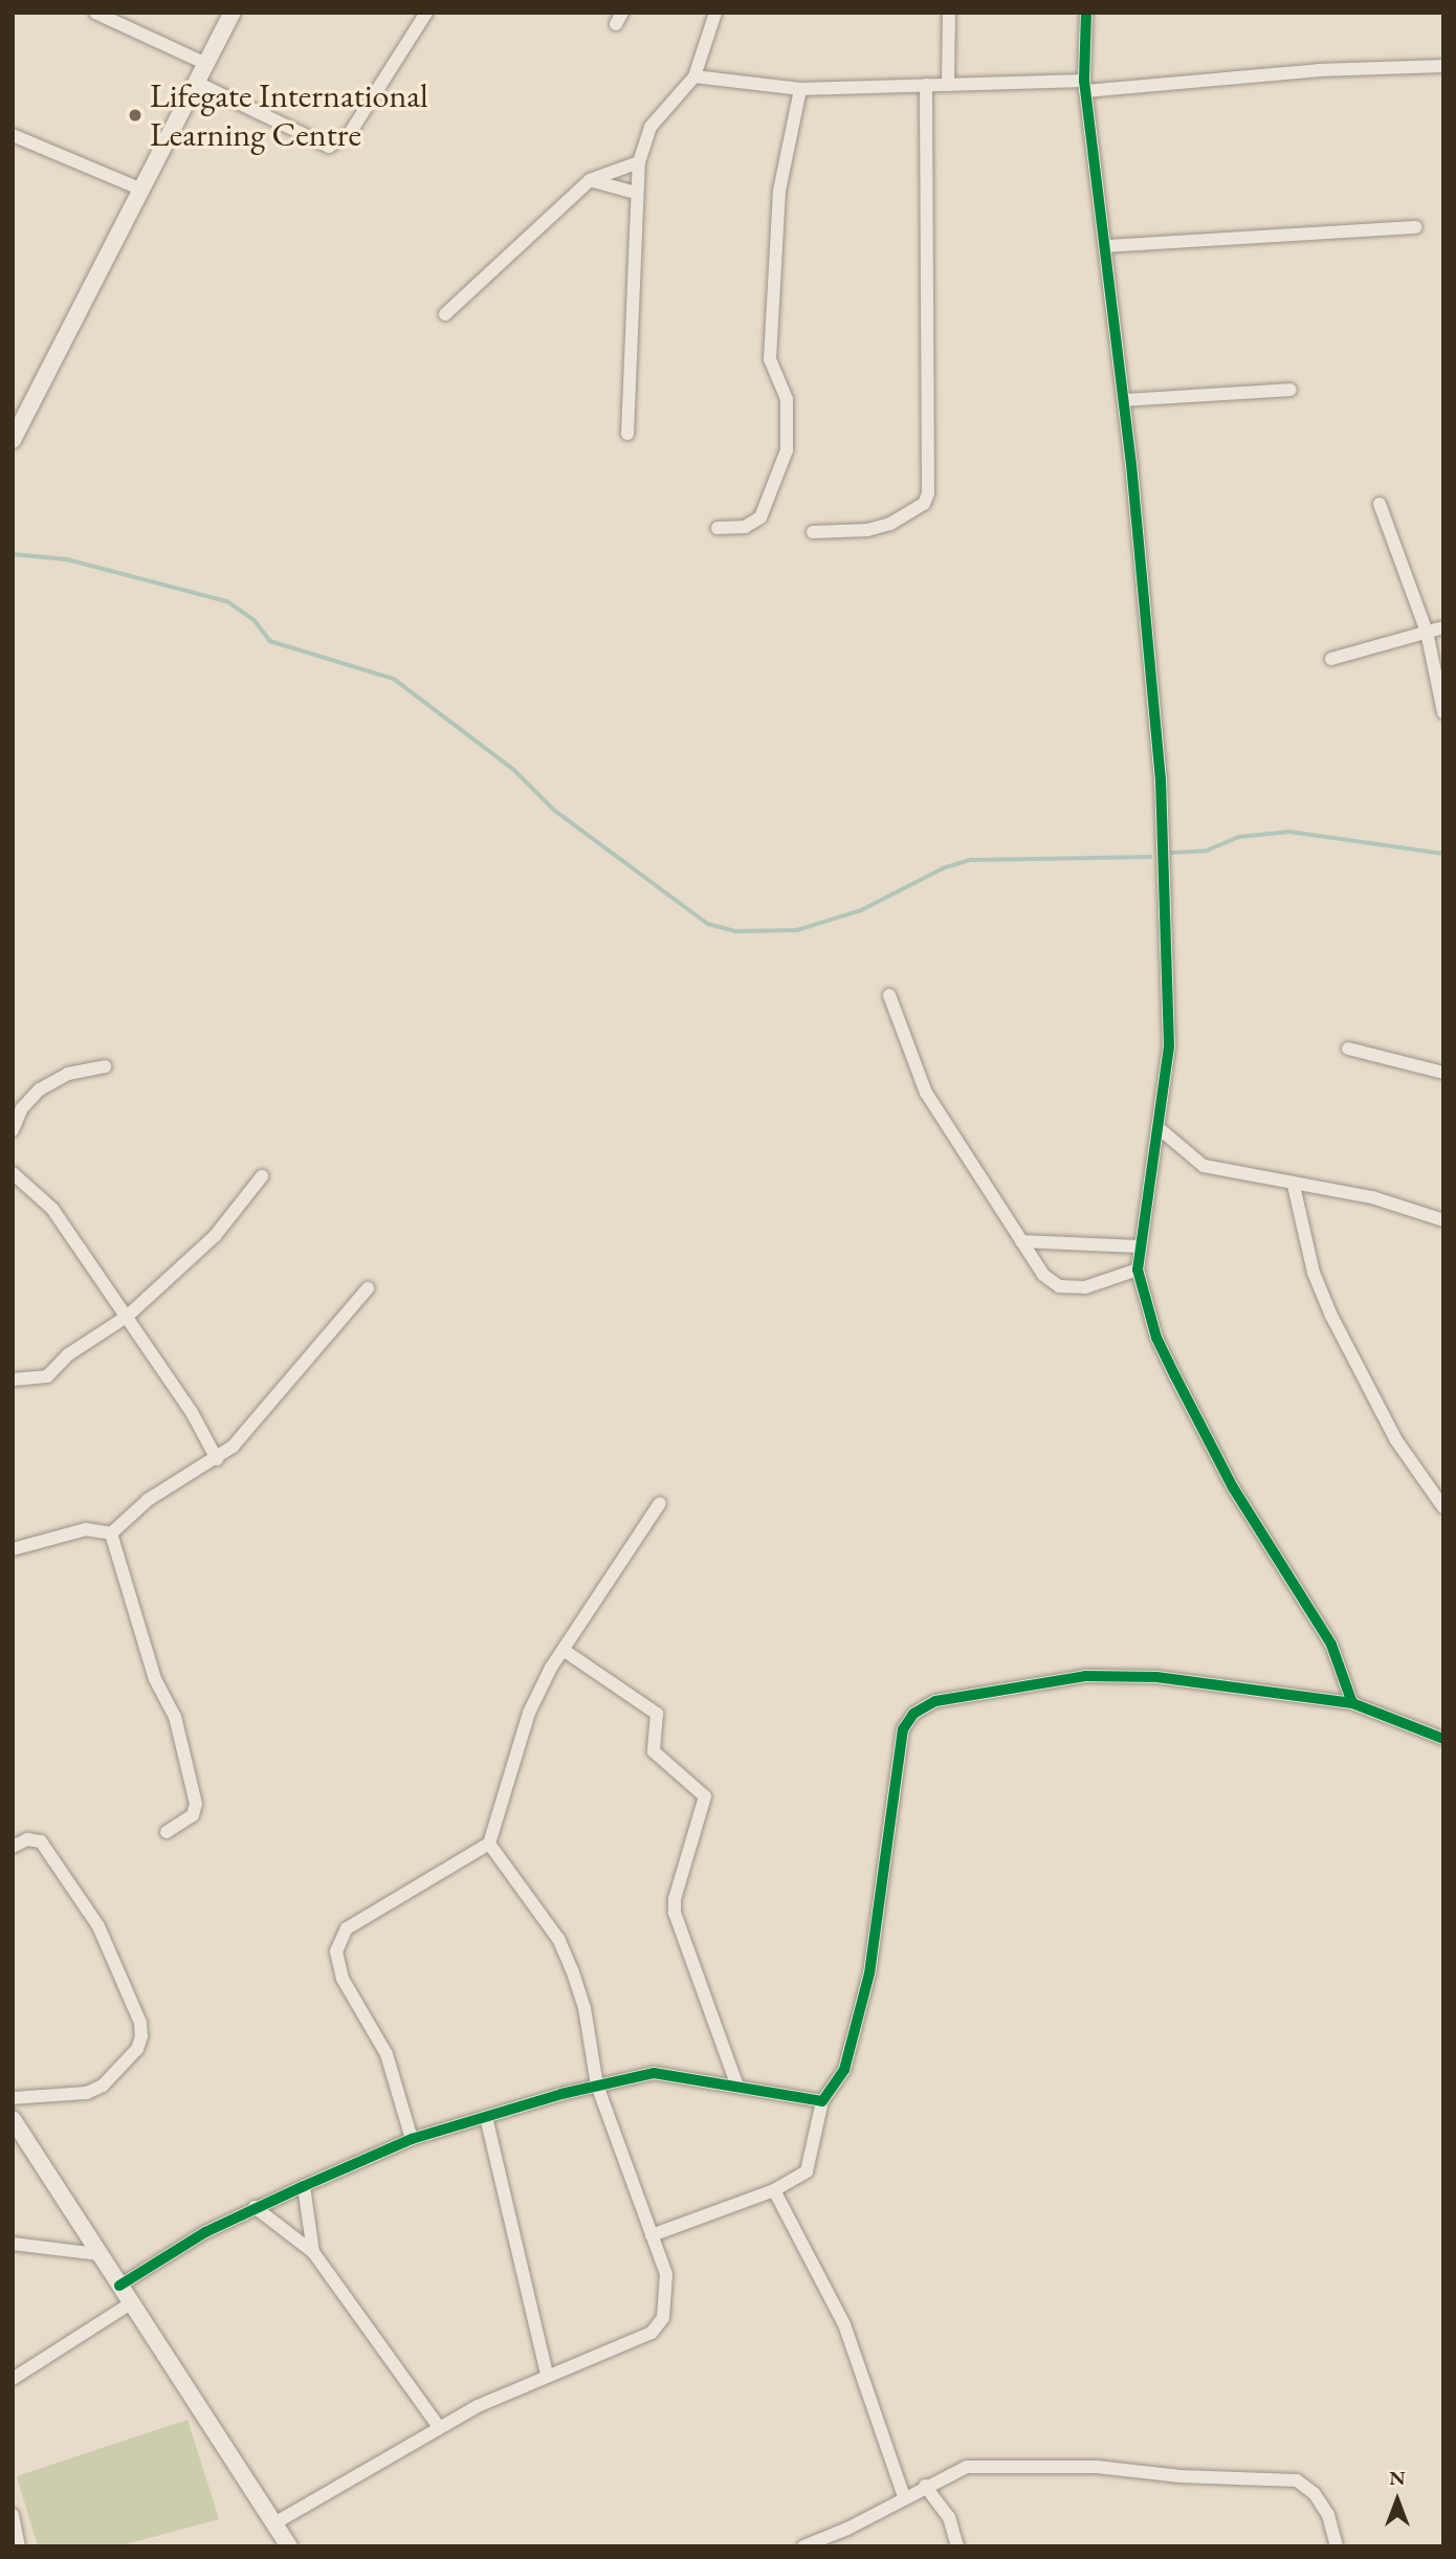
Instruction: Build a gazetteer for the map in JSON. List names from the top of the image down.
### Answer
{
  "places": ["Lifegate International Learning Centre"],
  "north": "top"
}
